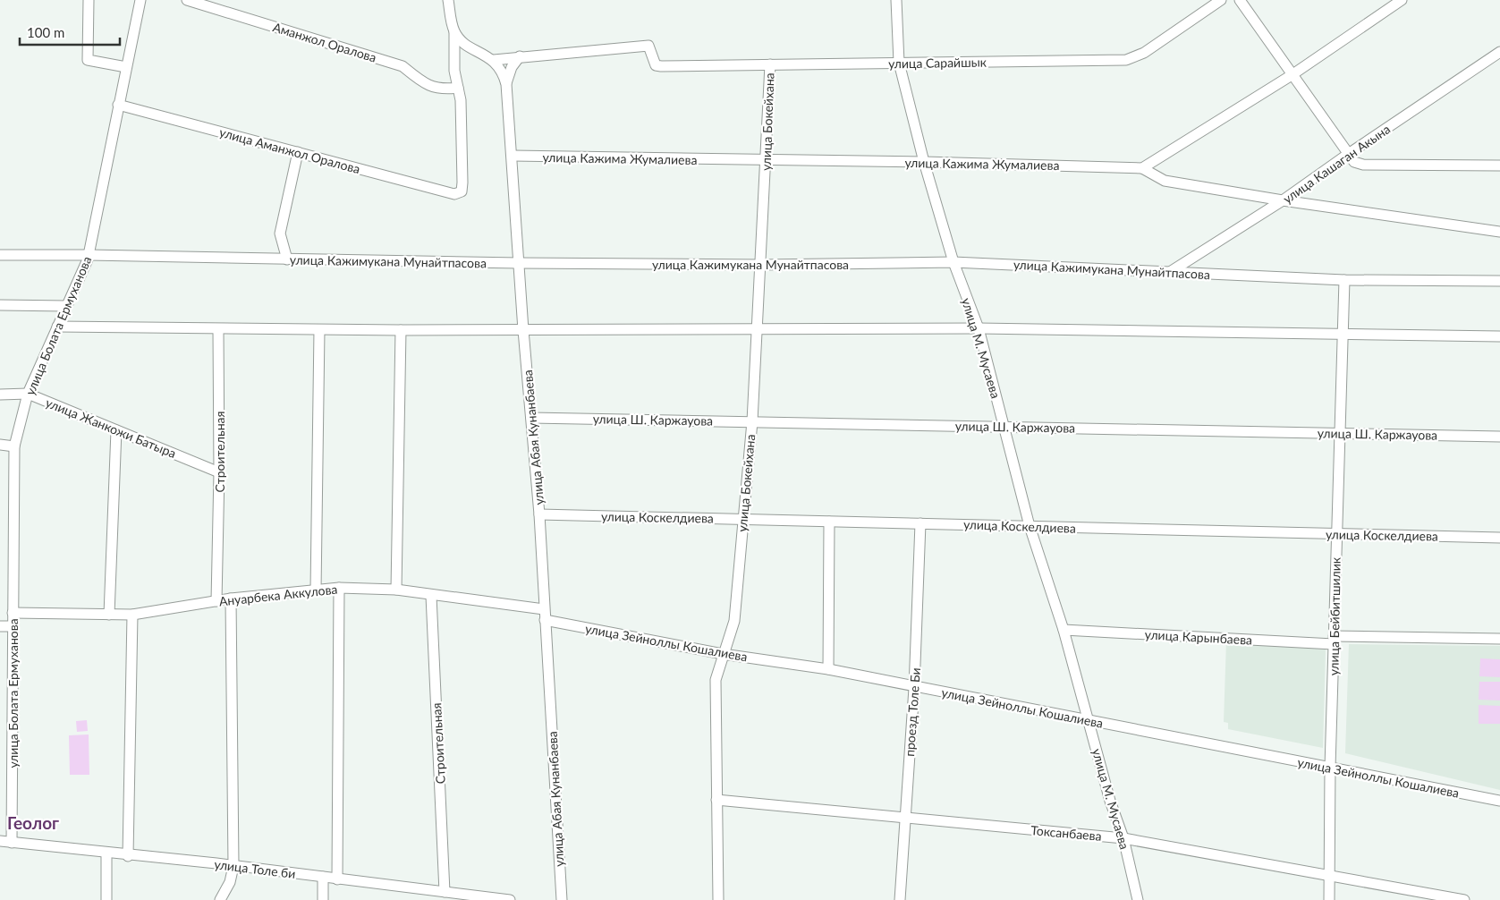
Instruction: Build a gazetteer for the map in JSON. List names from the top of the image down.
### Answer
{
  "streets": {
    "street": [
      "Аманжол Оралова",
      "улица Сарайшык",
      "улица Бокейхана",
      "улица Аманжол Оралова",
      "улица Кажима Жумалиева",
      "улица Кашаган Акына",
      "улица Кажимукана Мунайтпасова",
      "улица Болата Ермуханова",
      "улица М. Мусаева",
      "улица Ш. Каржауова",
      "улица Жанкожи Батыра",
      "улица Абая Кунанбаева",
      "Строительная",
      "улица Коскелдиева",
      "Ануарбека Аккулова",
      "улица Бейбитшилик",
      "улица Карынбаева",
      "улица Зейноллы Кошалиева",
      "проезд Толе Би",
      "Токсанбаева",
      "улица Толе би"
    ]
  },
  "crossings": [
    ["Аманжол Оралова", "улица Аманжол Оралова"],
    ["улица Сарайшык", "улица Бокейхана"],
    ["улица Сарайшык", "улица М. Мусаева"],
    ["улица Бокейхана", "улица Кажима Жумалиева"],
    ["улица Бокейхана", "улица Кажимукана Мунайтпасова"],
    ["улица Бокейхана", "улица Ш. Каржауова"],
    ["улица Бокейхана", "улица Коскелдиева"],
    ["улица Бокейхана", "улица Зейноллы Кошалиева"],
    ["улица Бокейхана", "Токсанбаева"],
    ["улица Аманжол Оралова", "улица Болата Ермуханова"],
    ["улица Кажима Жумалиева", "улица М. Мусаева"],
    ["улица Кажима Жумалиева", "улица Абая Кунанбаева"],
    ["улица Кашаган Акына", "улица Кажимукана Мунайтпасова"],
    ["улица Кажимукана Мунайтпасова", "улица Болата Ермуханова"],
    ["улица Кажимукана Мунайтпасова", "улица М. Мусаева"],
    ["улица Кажимукана Мунайтпасова", "улица Абая Кунанбаева"],
    ["улица Кажимукана Мунайтпасова", "улица Бейбитшилик"],
    ["улица Болата Ермуханова", "улица Жанкожи Батыра"],
    ["улица Болата Ермуханова", "Ануарбека Аккулова"],
    ["улица Болата Ермуханова", "улица Толе би"],
    ["улица М. Мусаева", "улица Ш. Каржауова"],
    ["улица М. Мусаева", "улица Коскелдиева"],
    ["улица М. Мусаева", "улица Карынбаева"],
    ["улица М. Мусаева", "улица Зейноллы Кошалиева"],
    ["улица М. Мусаева", "Токсанбаева"],
    ["улица Ш. Каржауова", "улица Абая Кунанбаева"],
    ["улица Ш. Каржауова", "улица Бейбитшилик"],
    ["улица Жанкожи Батыра", "Строительная"],
    ["улица Абая Кунанбаева", "улица Коскелдиева"],
    ["улица Абая Кунанбаева", "Ануарбека Аккулова"],
    ["улица Абая Кунанбаева", "улица Зейноллы Кошалиева"],
    ["Строительная", "Ануарбека Аккулова"],
    ["Строительная", "улица Толе би"],
    ["улица Коскелдиева", "улица Бейбитшилик"],
    ["улица Коскелдиева", "проезд Толе Би"],
    ["улица Бейбитшилик", "улица Карынбаева"],
    ["улица Бейбитшилик", "улица Зейноллы Кошалиева"],
    ["улица Бейбитшилик", "Токсанбаева"],
    ["улица Зейноллы Кошалиева", "проезд Толе Би"],
    ["проезд Толе Би", "Токсанбаева"]
  ],
  "districts": ["Геолог"],
  "scale_bar": "100 m"
}
